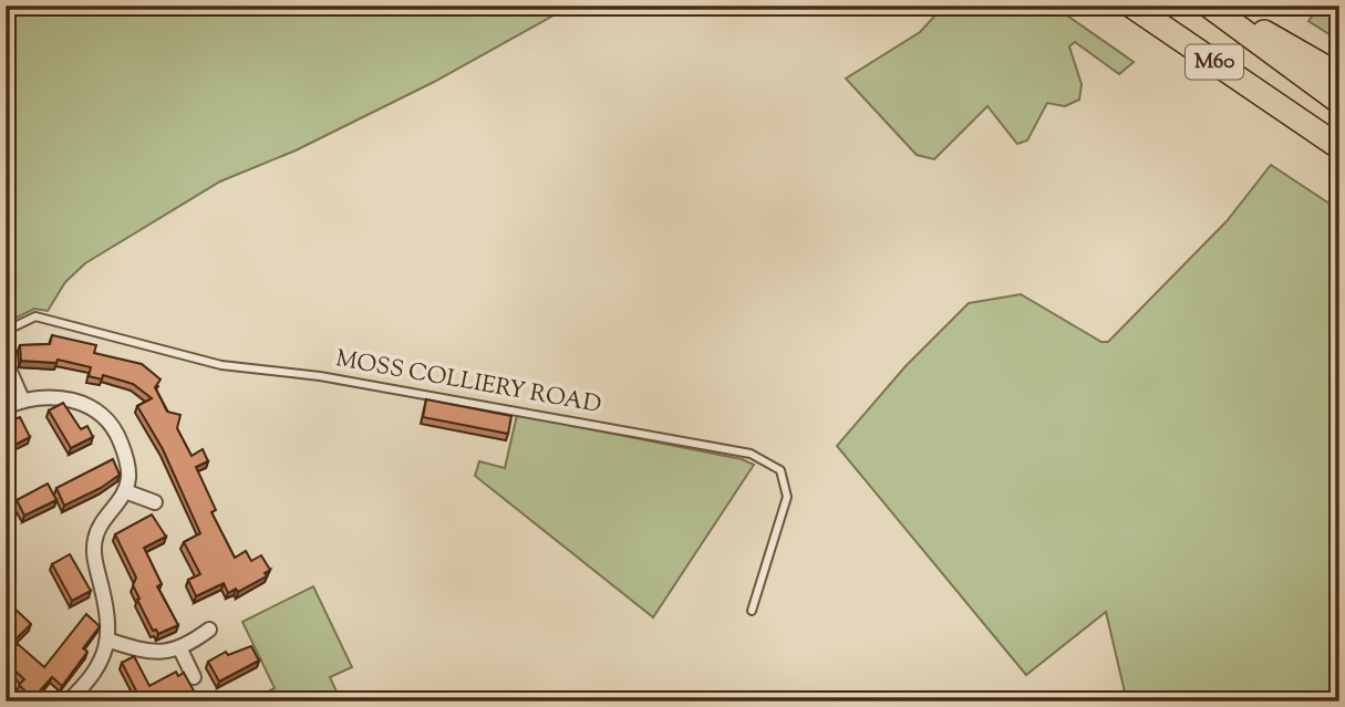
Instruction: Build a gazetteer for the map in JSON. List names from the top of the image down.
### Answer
{
  "streets": {
    "highway": ["M60"],
    "lane": ["MOSS COLLIERY ROAD"]
  }
}
